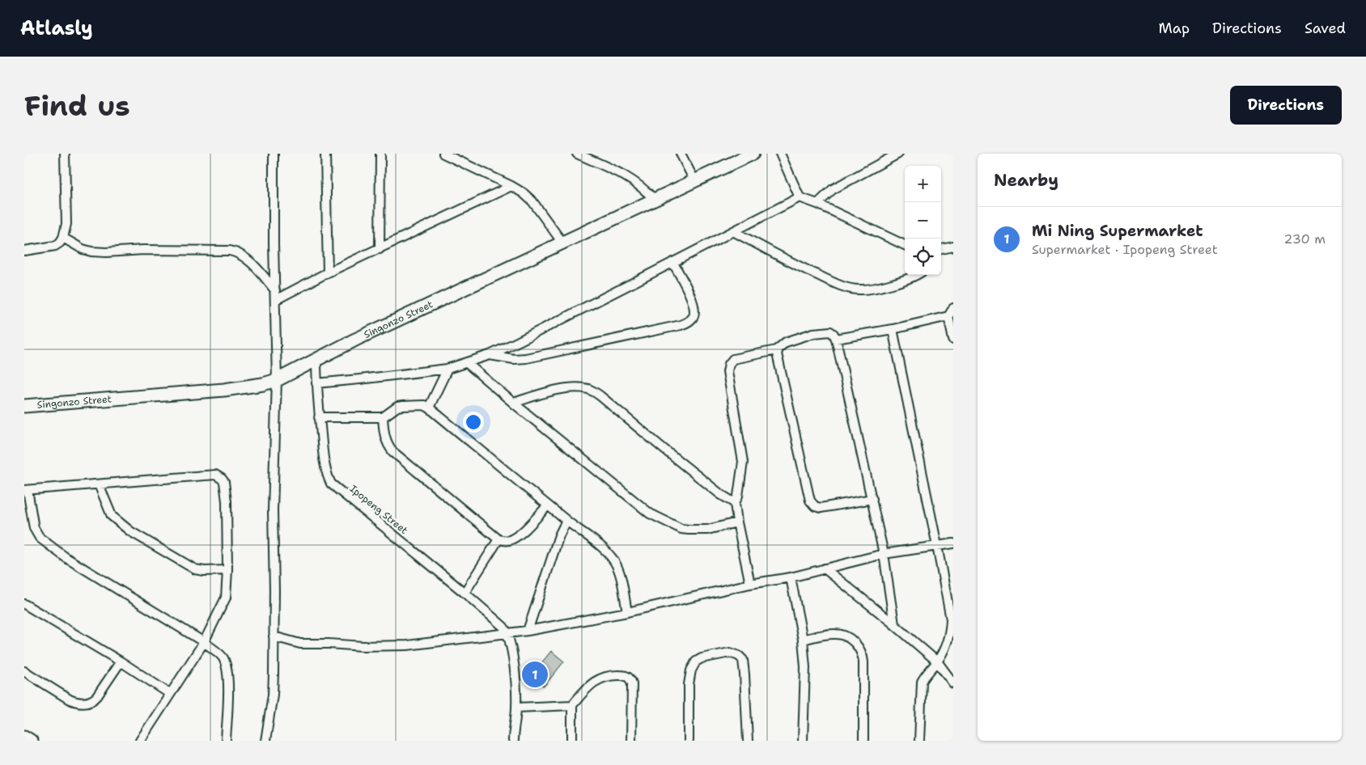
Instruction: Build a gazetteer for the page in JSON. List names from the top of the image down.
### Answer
{
  "streets": {
    "street": ["Singonzo Street", "Ipopeng Street"]
  },
  "crossings": [
    ["Singonzo Street", "Ipopeng Street"]
  ],
  "page": {
    "header": "Atlasly",
    "nav": ["Map", "Directions", "Saved"],
    "buttons": "Directions",
    "title": "Find us",
    "heading": "Nearby",
    "map_buttons": ["+", "−"],
    "list": [
      {
        "mark": "1",
        "name": "Mi Ning Supermarket",
        "note": "Supermarket · Ipopeng Street",
        "value": "230 m"
      }
    ],
    "pins": "1"
  }
}
